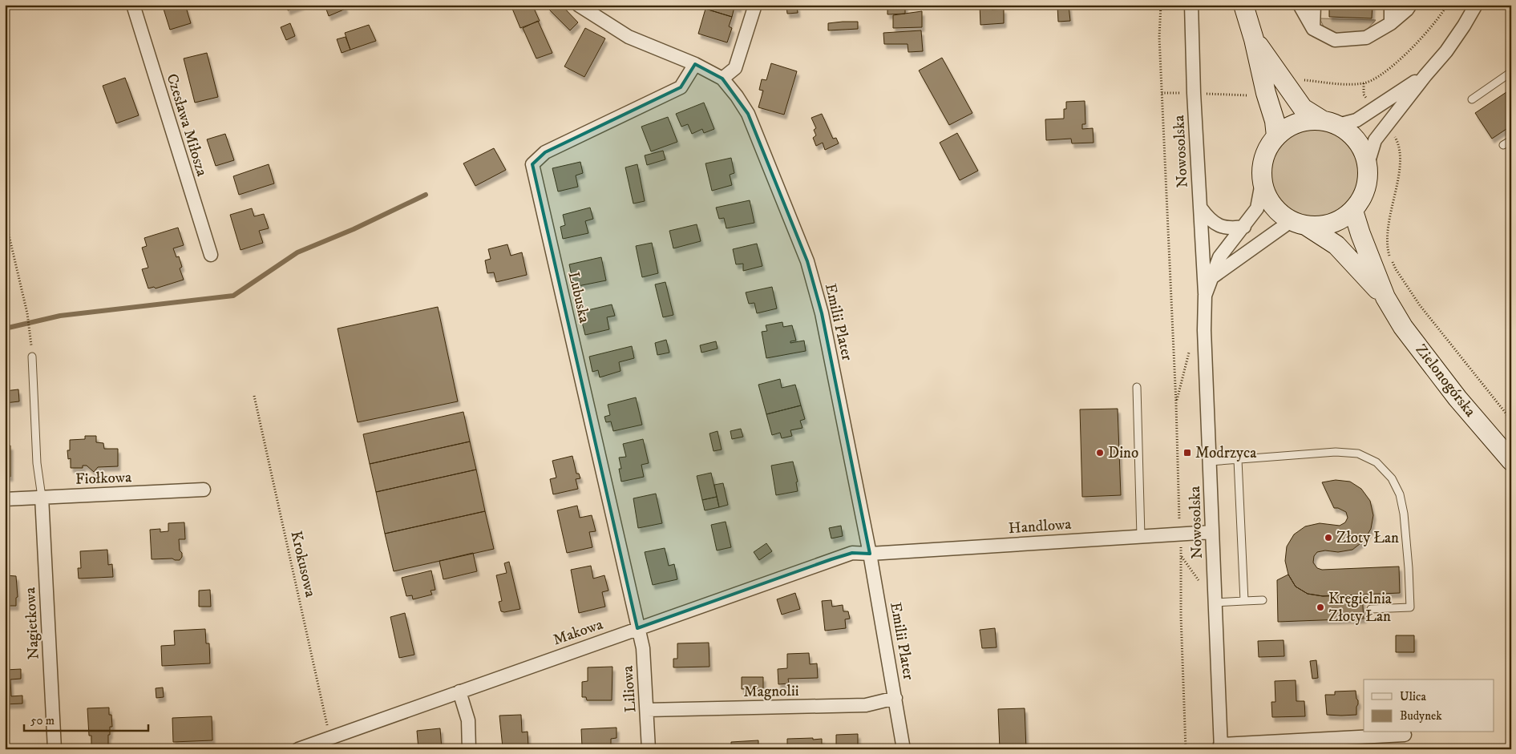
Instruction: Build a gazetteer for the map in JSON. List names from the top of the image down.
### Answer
{
  "streets": {
    "street": [
      "Czesława Miłosza",
      "Nowosolska",
      "Lubuska",
      "Emilii Plater",
      "Zielonogórska",
      "Fiołkowa",
      "Handlowa",
      "Nagietkowa",
      "Makowa",
      "Liliowa",
      "Magnolii"
    ],
    "path": ["Krokusowa"]
  },
  "crossings": [
    ["Nowosolska", "Zielonogórska"],
    ["Nowosolska", "Handlowa"],
    ["Lubuska", "Emilii Plater"],
    ["Lubuska", "Makowa"],
    ["Lubuska", "Liliowa"],
    ["Emilii Plater", "Handlowa"],
    ["Emilii Plater", "Makowa"],
    ["Emilii Plater", "Magnolii"],
    ["Fiołkowa", "Nagietkowa"],
    ["Handlowa", "Makowa"],
    ["Krokusowa", "Makowa"],
    ["Makowa", "Liliowa"],
    ["Liliowa", "Magnolii"]
  ],
  "places": {
    "other": ["Dino", "Złoty Łan", "Kręgielnia Złoty Łan"],
    "transit": ["Modrzyca"]
  },
  "legend": ["Ulica", "Budynek"],
  "scale_bar": "50 m"
}
